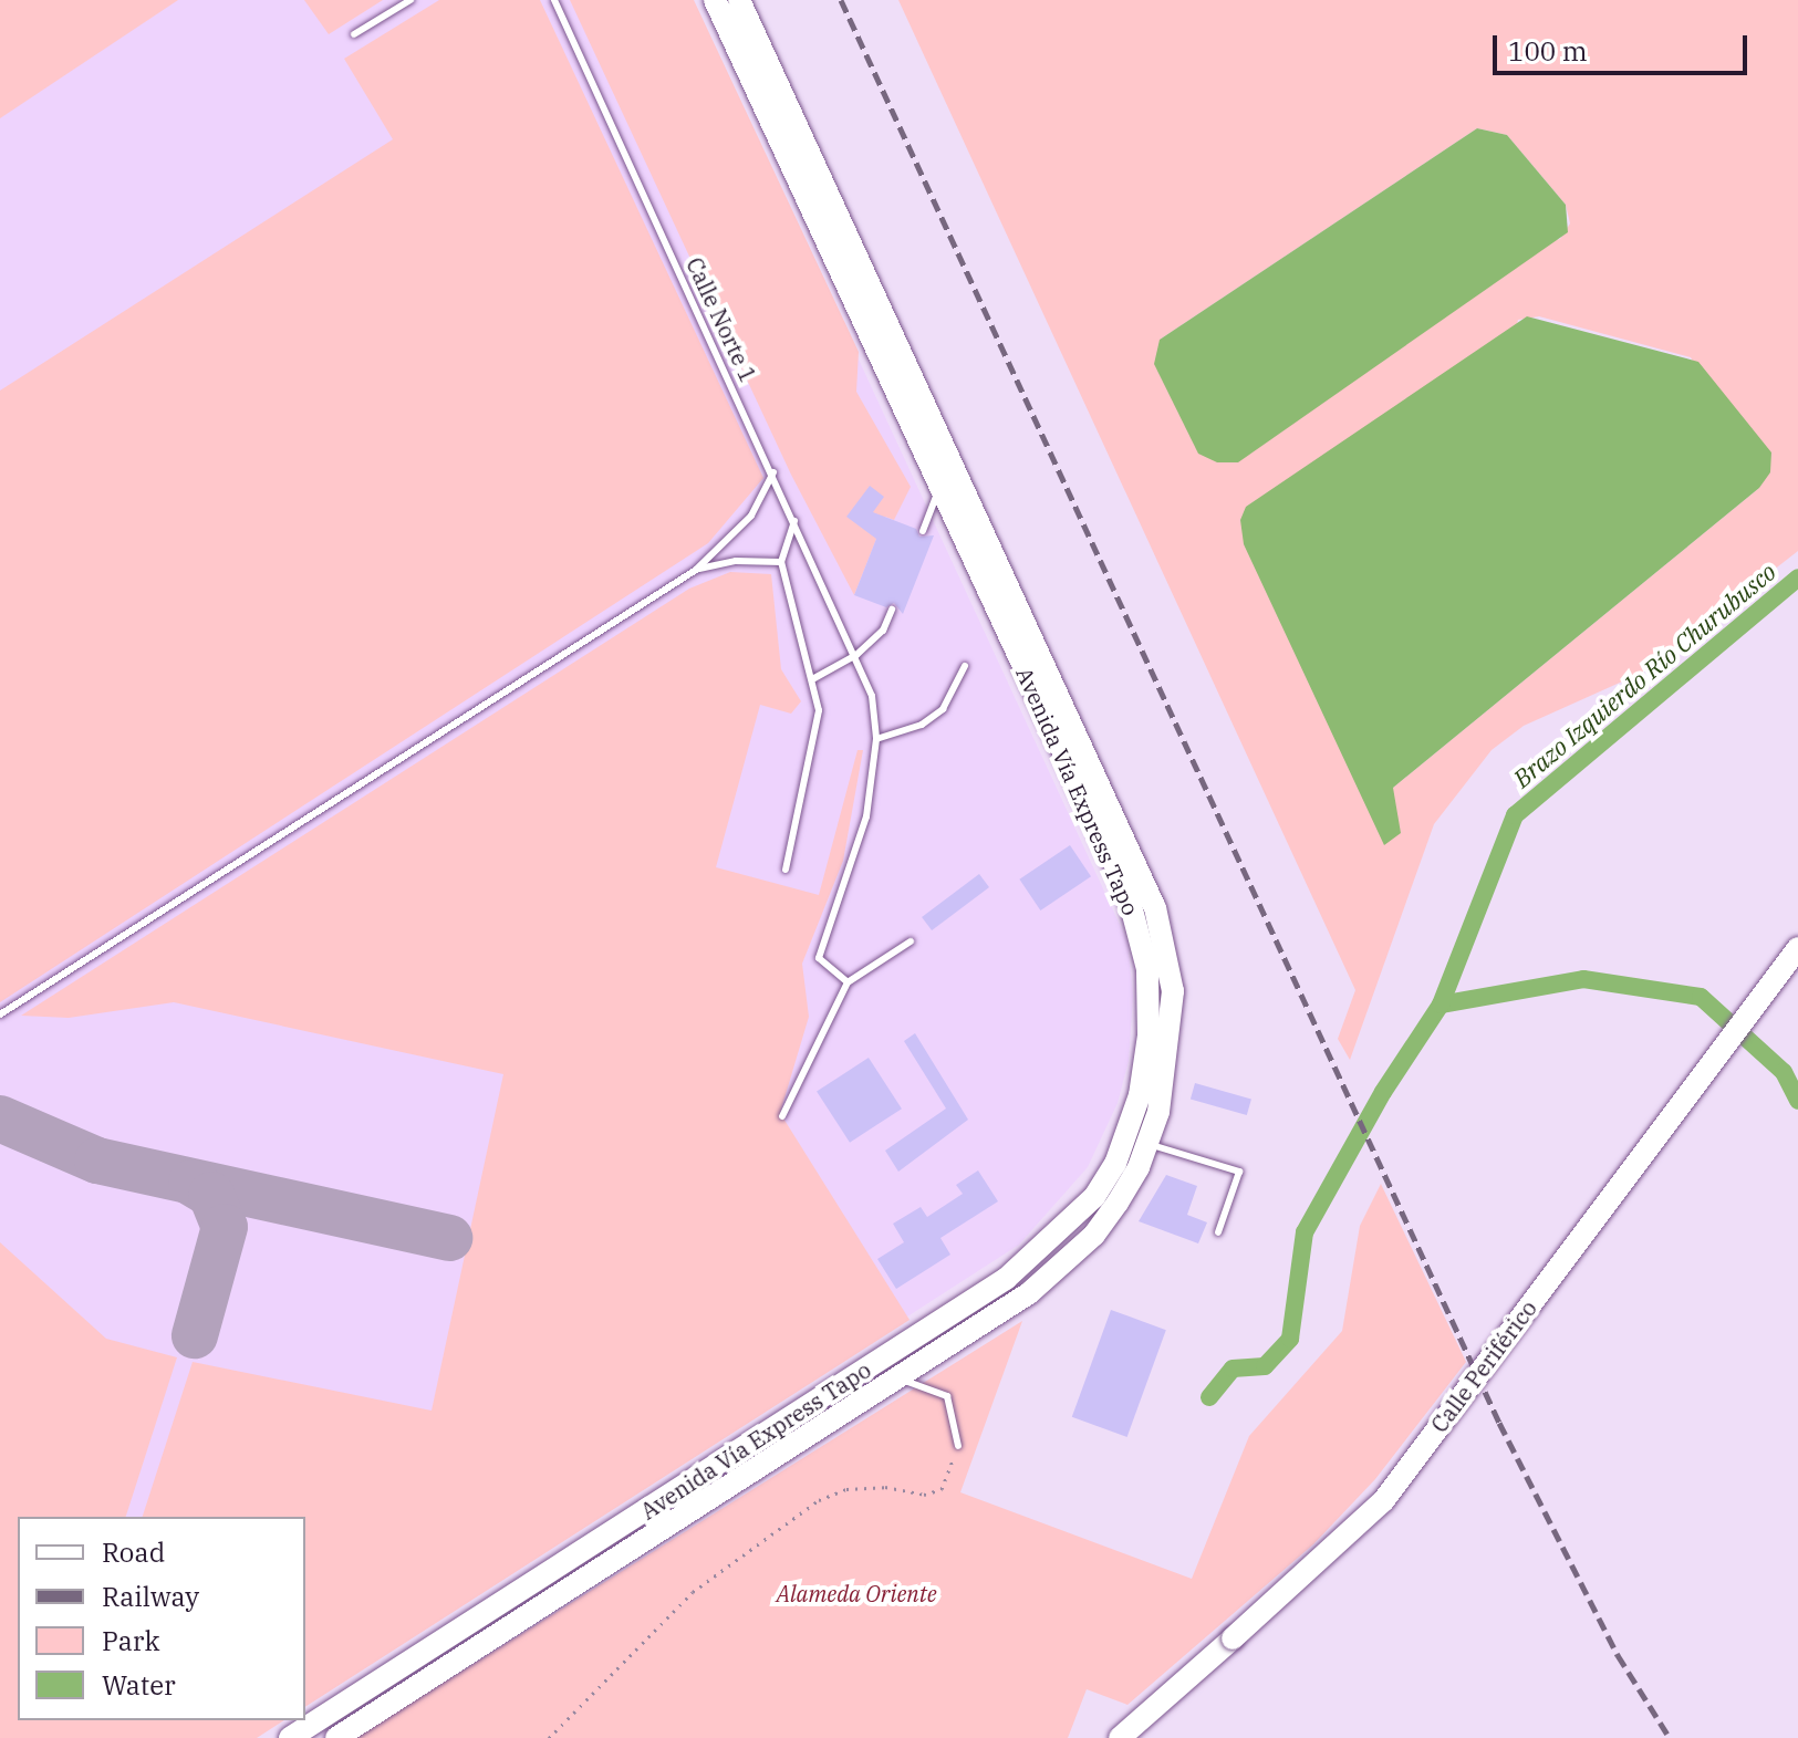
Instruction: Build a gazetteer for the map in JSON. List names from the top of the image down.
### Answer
{
  "streets": {
    "main road": ["Avenida Vía Express Tapo", "Calle Periférico"],
    "lane": ["Calle Norte 1"]
  },
  "water": ["Brazo Izquierdo Río Churubusco"],
  "parks": ["Alameda Oriente"],
  "legend": [
    "Road",
    "Railway",
    "Park",
    "Water"
  ],
  "scale_bar": "100 m"
}
